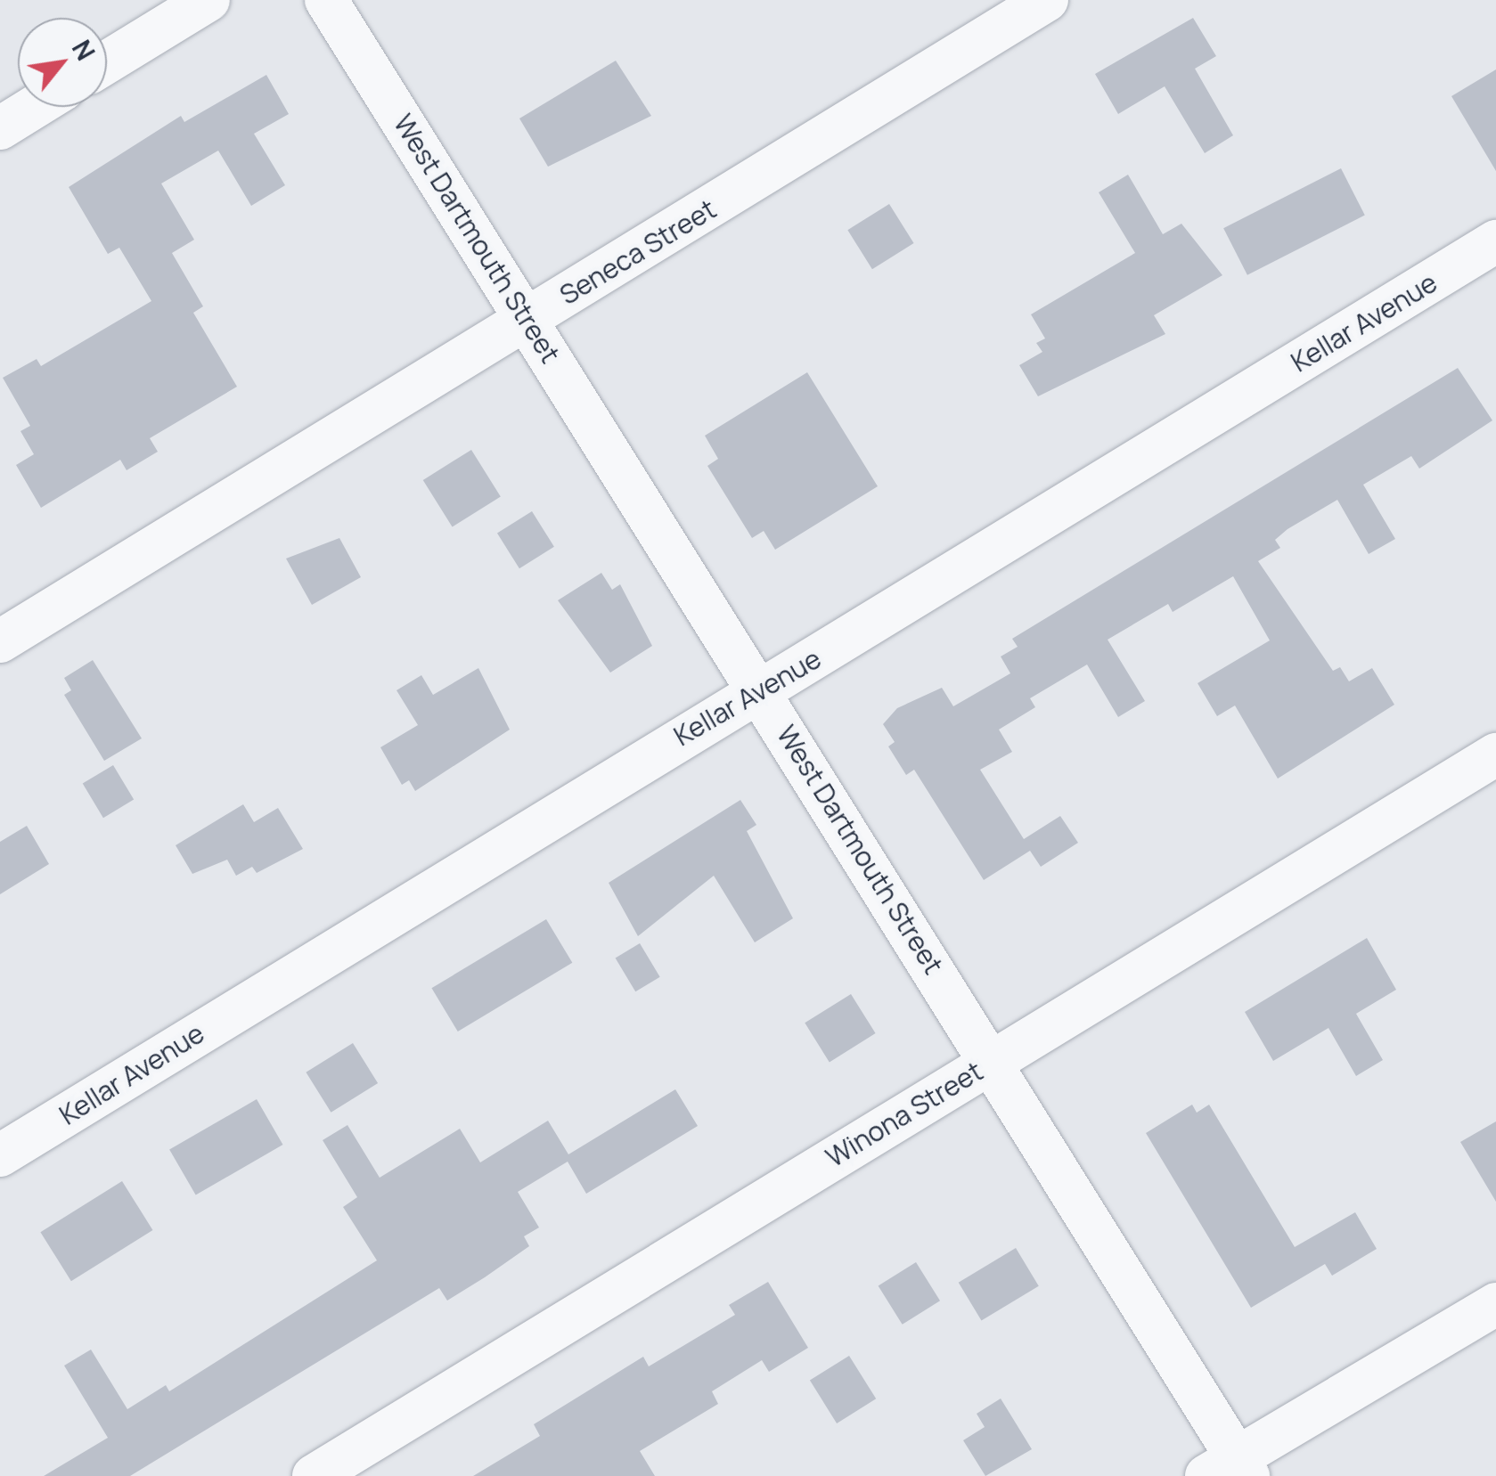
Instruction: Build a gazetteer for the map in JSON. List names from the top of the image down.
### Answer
{
  "streets": {
    "street": [
      "West Dartmouth Street",
      "Seneca Street",
      "Kellar Avenue",
      "Winona Street"
    ]
  },
  "crossings": [
    ["West Dartmouth Street", "Seneca Street"],
    ["West Dartmouth Street", "Kellar Avenue"],
    ["West Dartmouth Street", "Winona Street"]
  ],
  "north": "top right"
}
